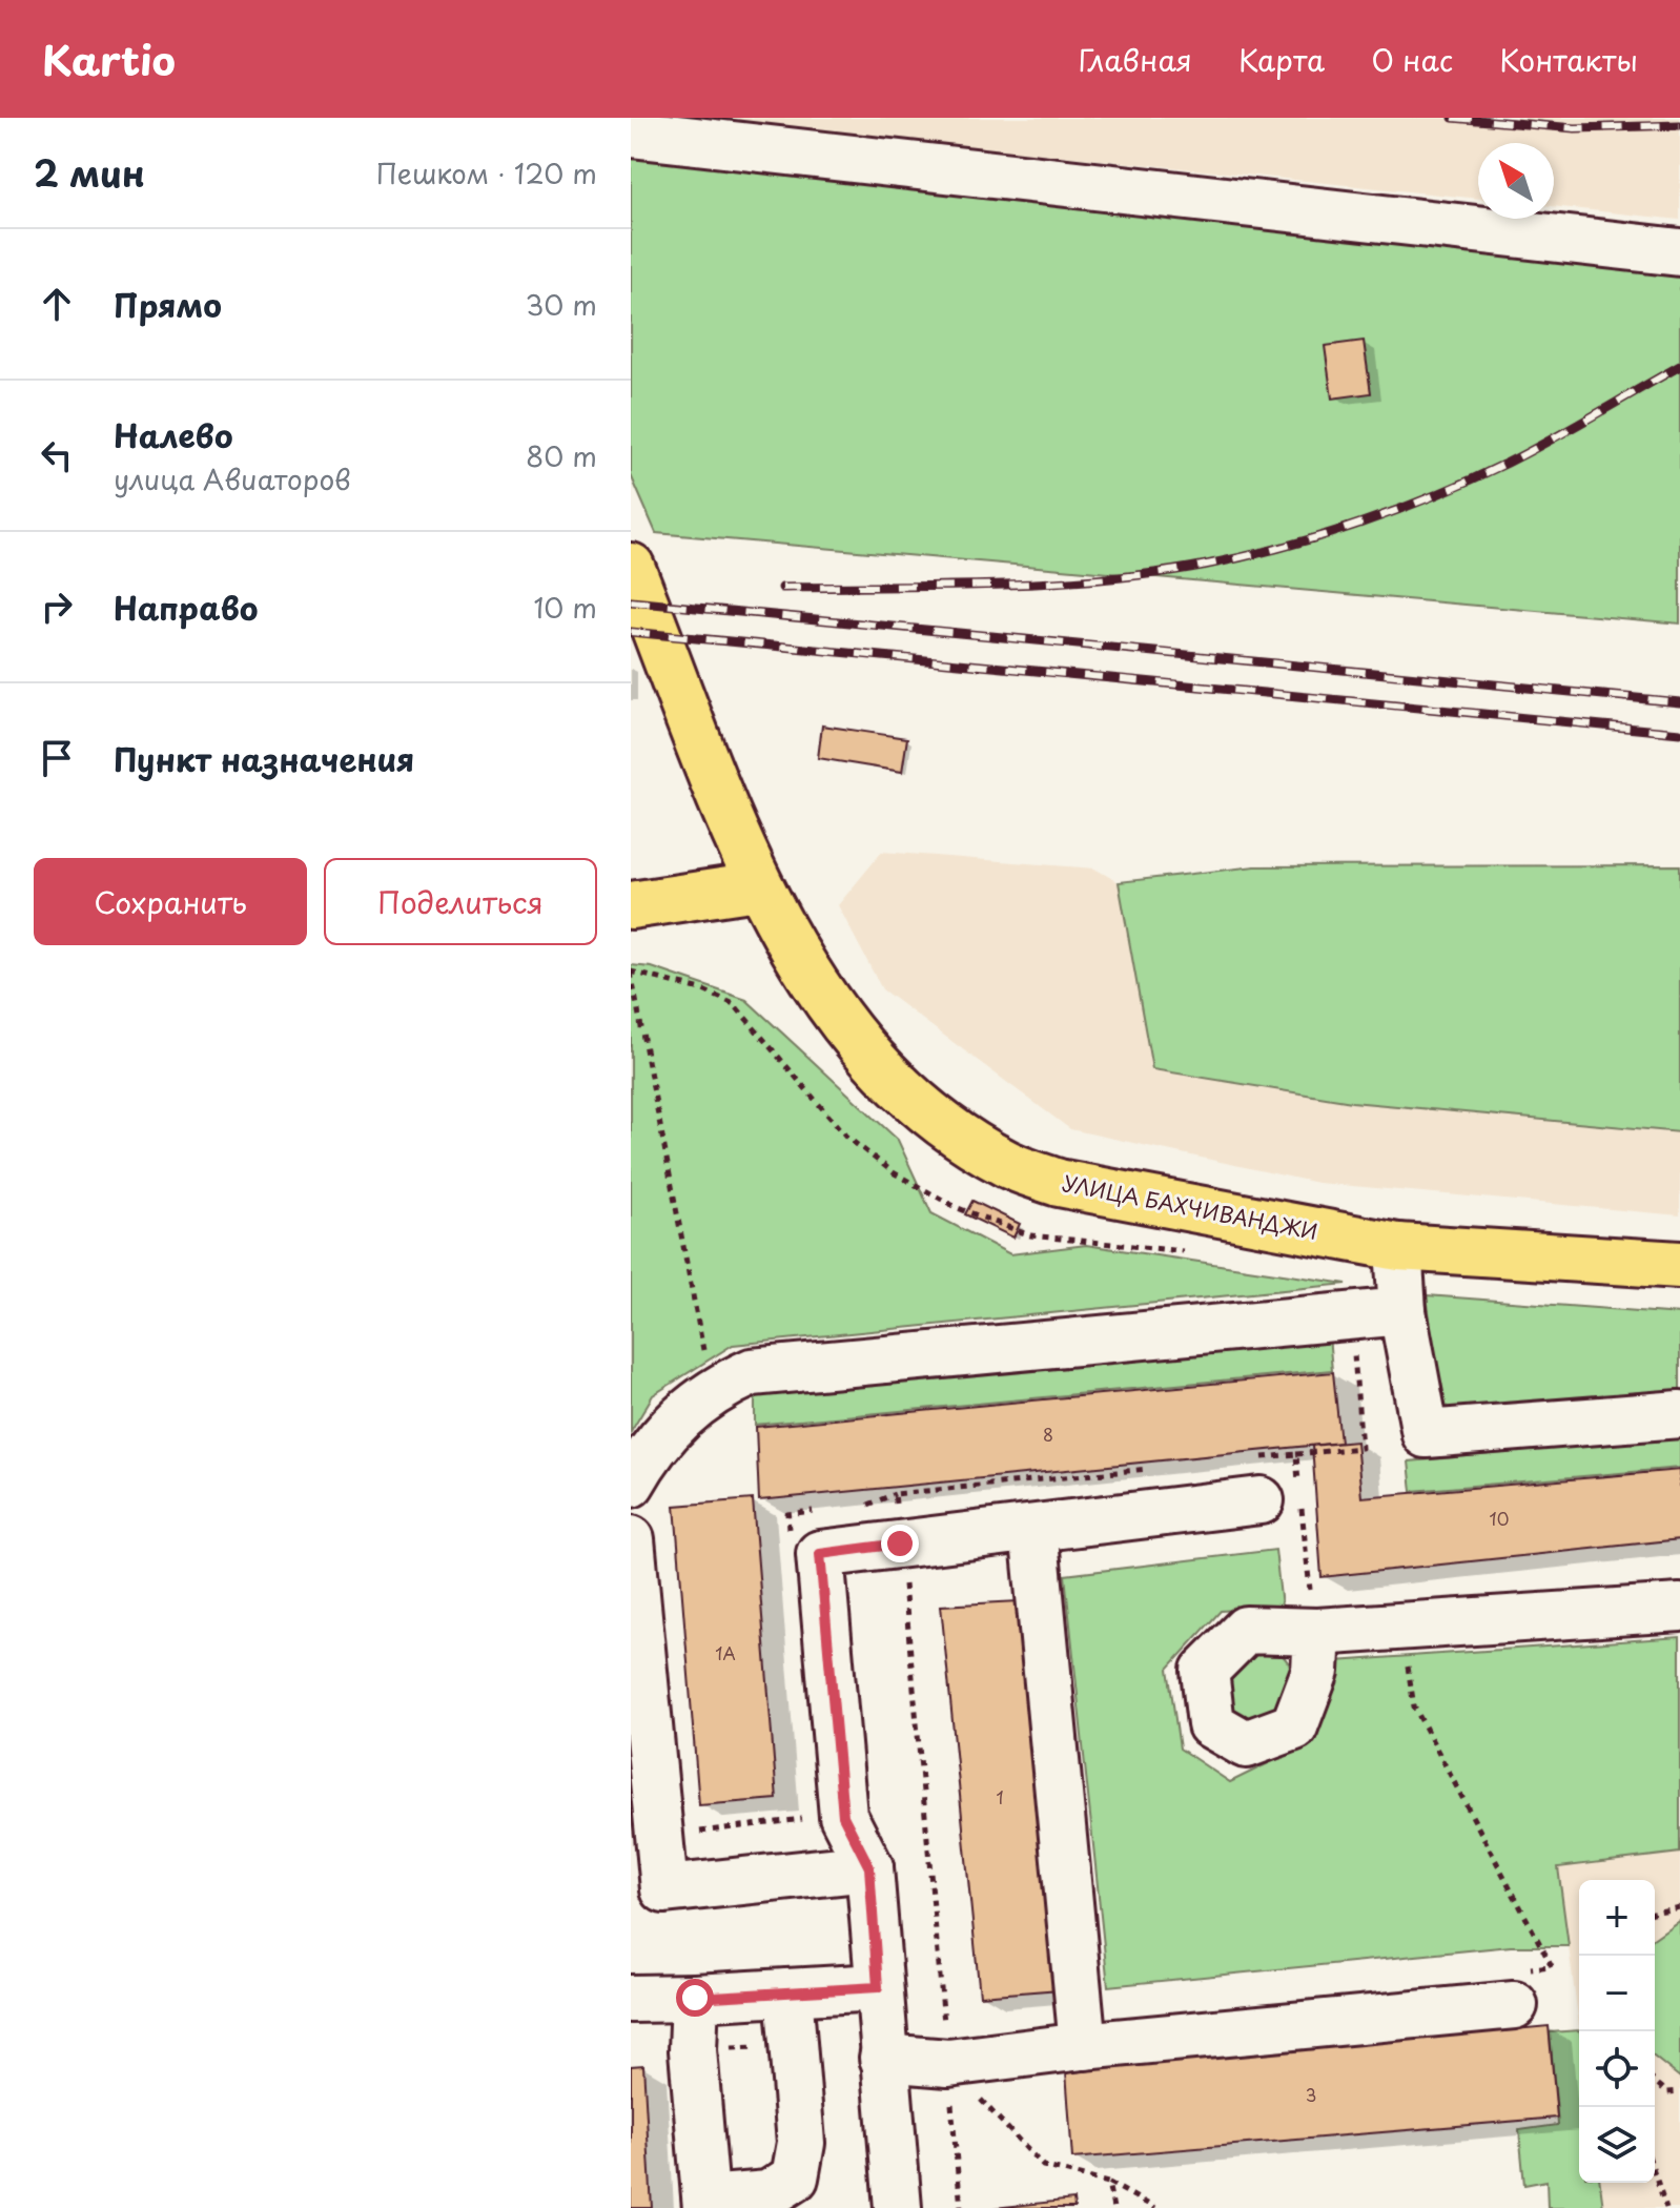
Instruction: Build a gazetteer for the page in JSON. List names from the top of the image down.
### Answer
{
  "streets": {
    "main road": ["УЛИЦА БАХЧИВАНДЖИ"]
  },
  "house_numbers": [
    "8",
    "10",
    "1А",
    "1",
    "3"
  ],
  "north": "top left",
  "page": {
    "header": "Kartio",
    "nav": [
      "Главная",
      "Карта",
      "О нас",
      "Контакты"
    ],
    "heading": ["2 мин", "Пешком · 120 m"],
    "list": [
      ["Прямо", "30 m"],
      ["Налево", "улица Авиаторов", "80 m"],
      ["Направо", "10 m"],
      "Пункт назначения"
    ],
    "buttons": ["Сохранить", "Поделиться"],
    "map_buttons": ["+", "−"]
  }
}
